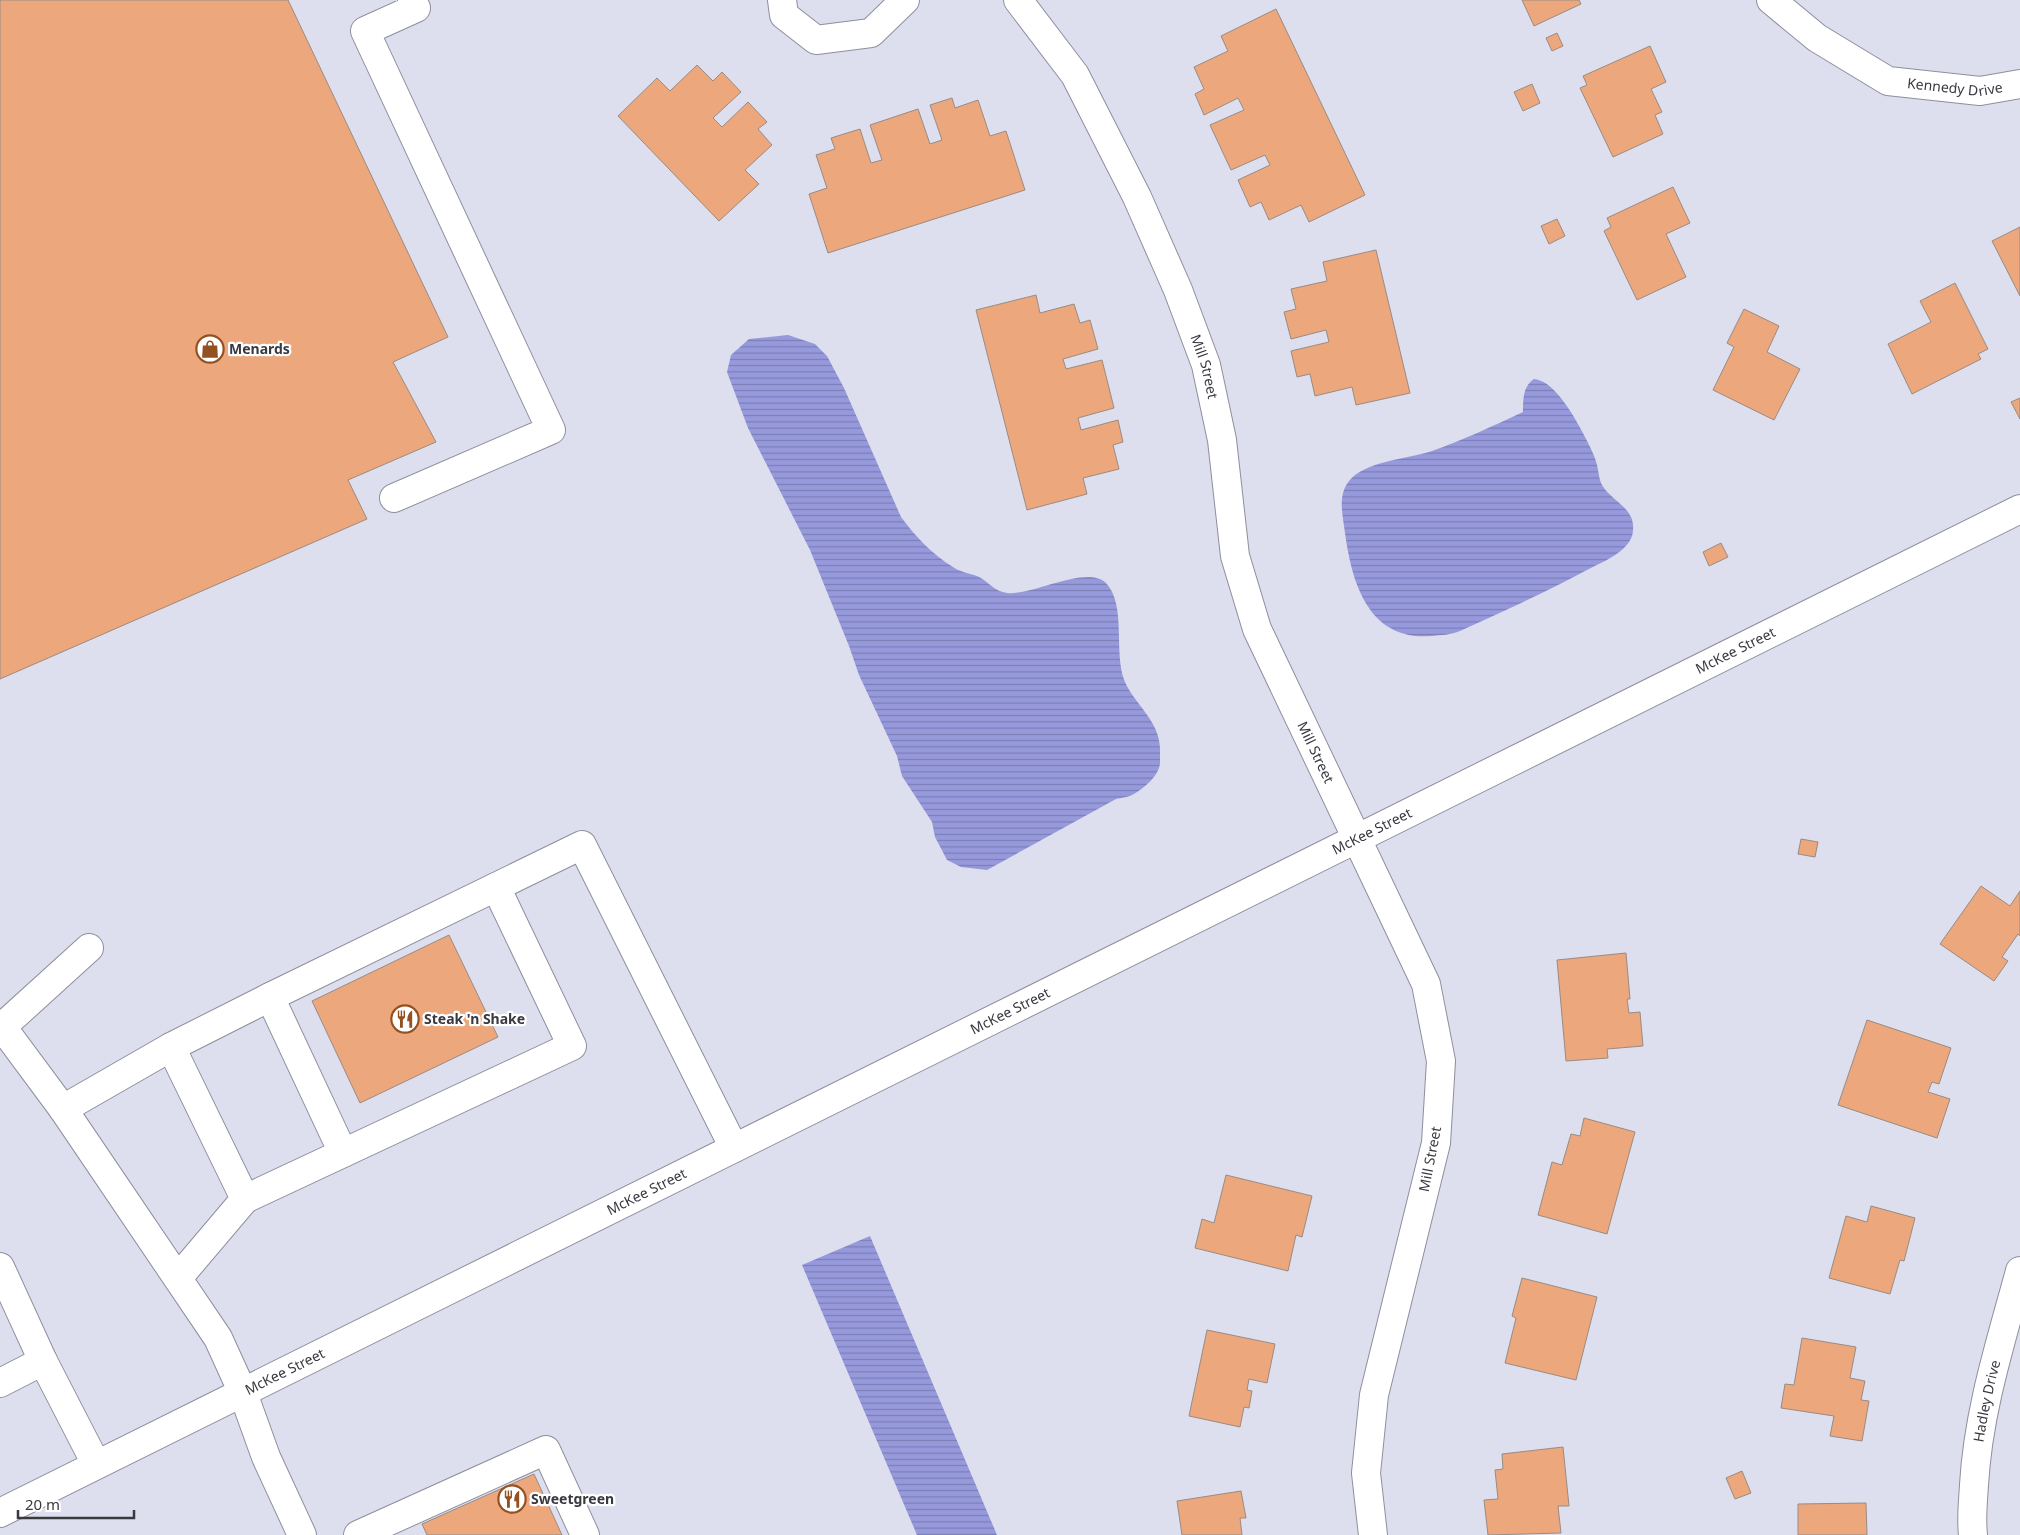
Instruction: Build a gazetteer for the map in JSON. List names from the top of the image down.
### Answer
{
  "streets": {
    "street": [
      "Kennedy Drive",
      "Mill Street",
      "McKee Street",
      "Hadley Drive"
    ]
  },
  "crossings": [
    ["Mill Street", "McKee Street"]
  ],
  "places": {
    "shop": ["Menards"],
    "restaurant": ["Steak 'n Shake", "Sweetgreen"]
  },
  "scale_bar": "20 m"
}
